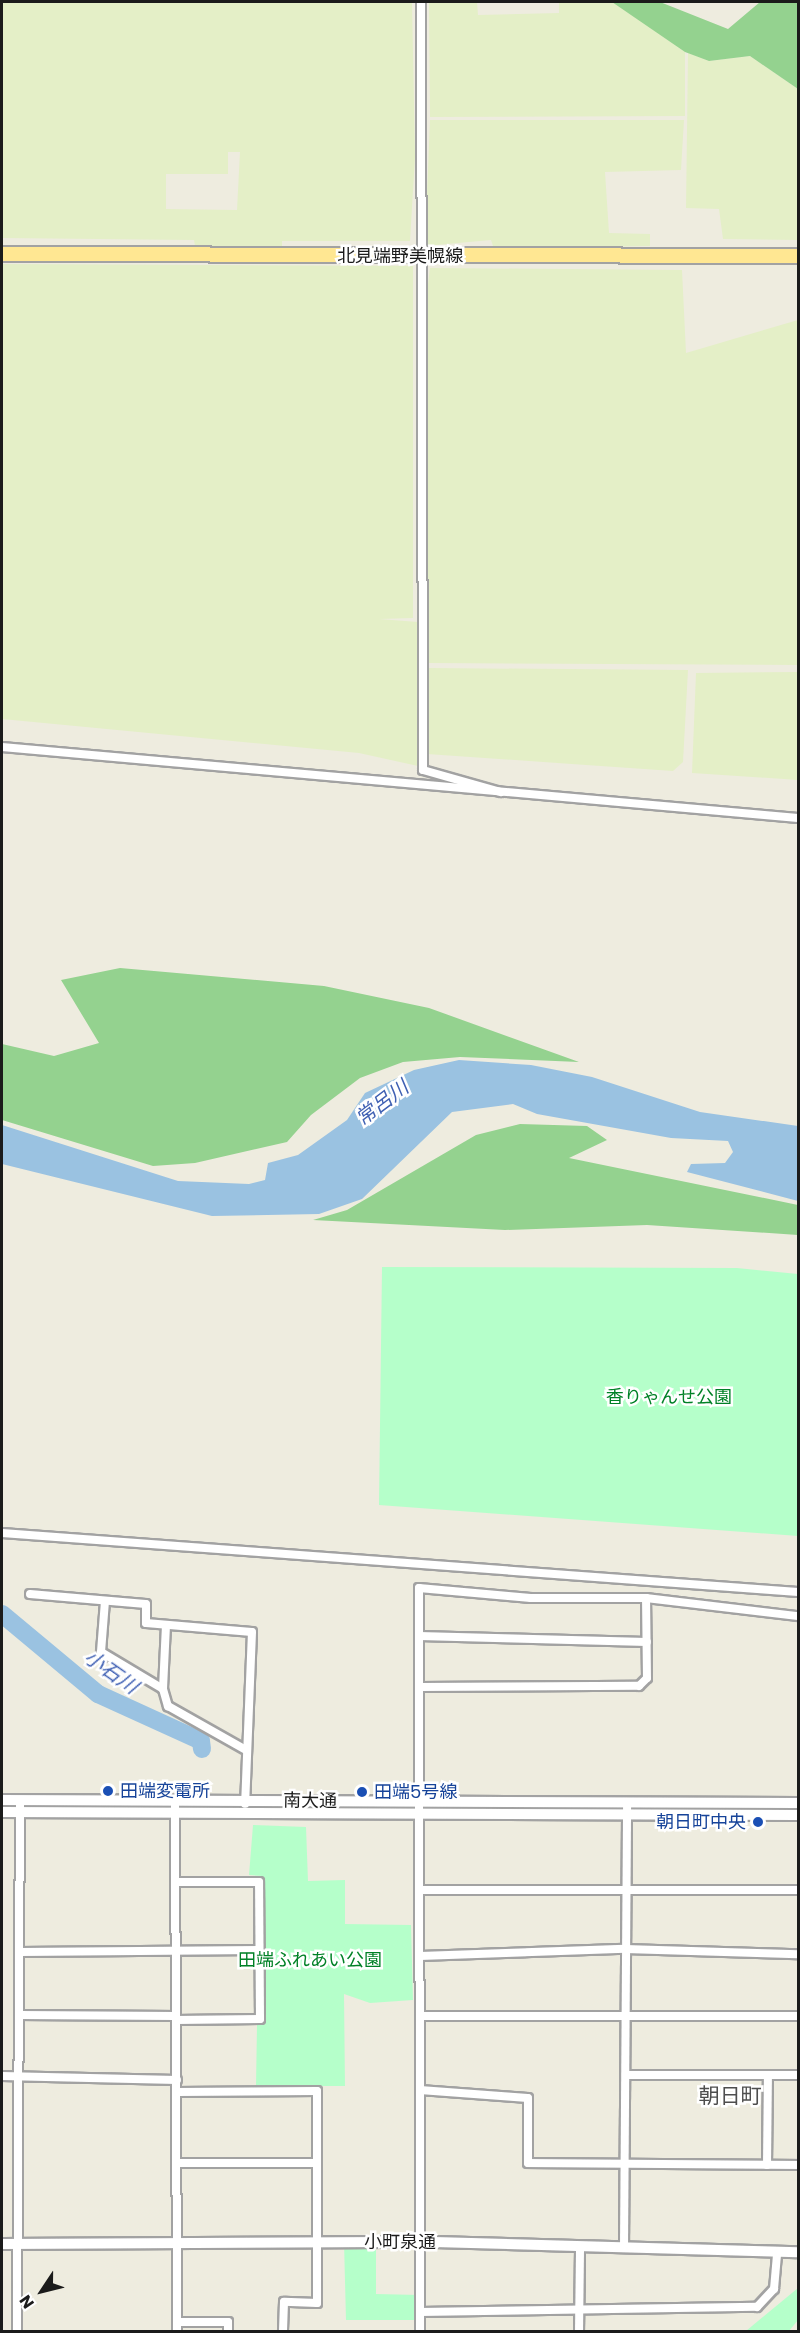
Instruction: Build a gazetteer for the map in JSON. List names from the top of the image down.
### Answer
{
  "streets": {
    "main road": ["北見端野美幌線"],
    "street": ["南大通", "小町泉通"]
  },
  "districts": ["朝日町"],
  "water": ["常呂川", "小石川"],
  "parks": ["香りゃんせ公園", "田端ふれあい公園"],
  "places": ["田端変電所", "田端5号線", "朝日町中央"],
  "north": "bottom left"
}
